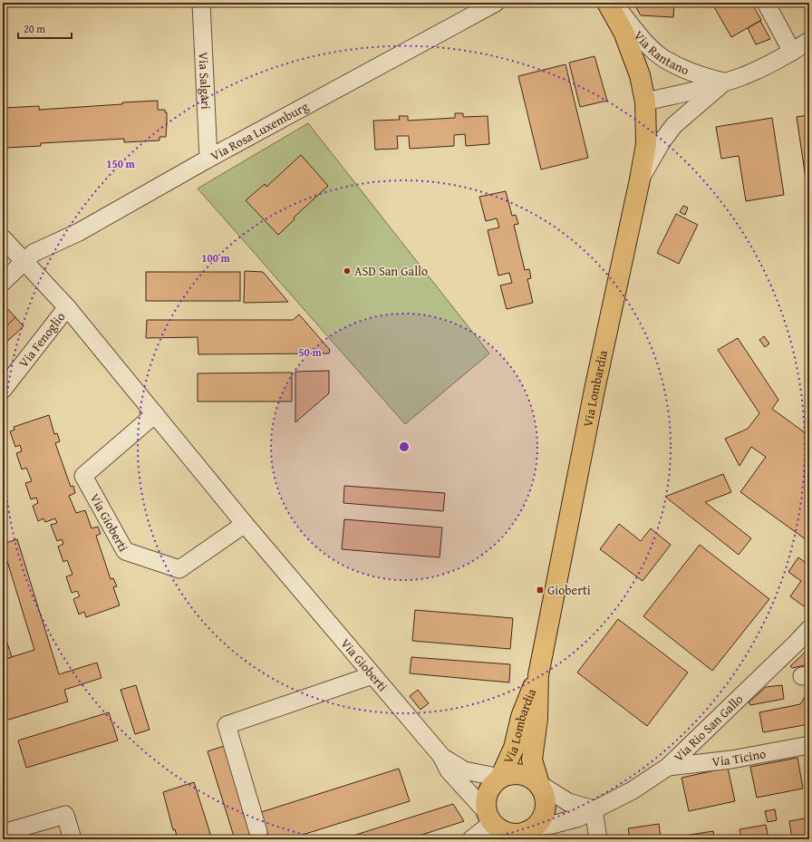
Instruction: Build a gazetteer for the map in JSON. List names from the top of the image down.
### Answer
{
  "streets": {
    "main road": ["Via Lombardia"],
    "street": [
      "Via Rantano",
      "Via Salgari",
      "Via Rosa Luxemburg",
      "Via Fenoglio",
      "Via Gioberti",
      "Via Rio San Gallo",
      "Via Ticino"
    ]
  },
  "crossings": [
    ["Via Rantano", "Via Lombardia"],
    ["Via Salgari", "Via Rosa Luxemburg"],
    ["Via Rosa Luxemburg", "Via Gioberti"],
    ["Via Fenoglio", "Via Gioberti"],
    ["Via Lombardia", "Via Rio San Gallo"],
    ["Via Rio San Gallo", "Via Ticino"]
  ],
  "places": {
    "other": ["ASD San Gallo"],
    "transit": ["Gioberti"]
  },
  "scale_bar": "20 m",
  "rings": ["150 m", "100 m", "50 m"]
}
